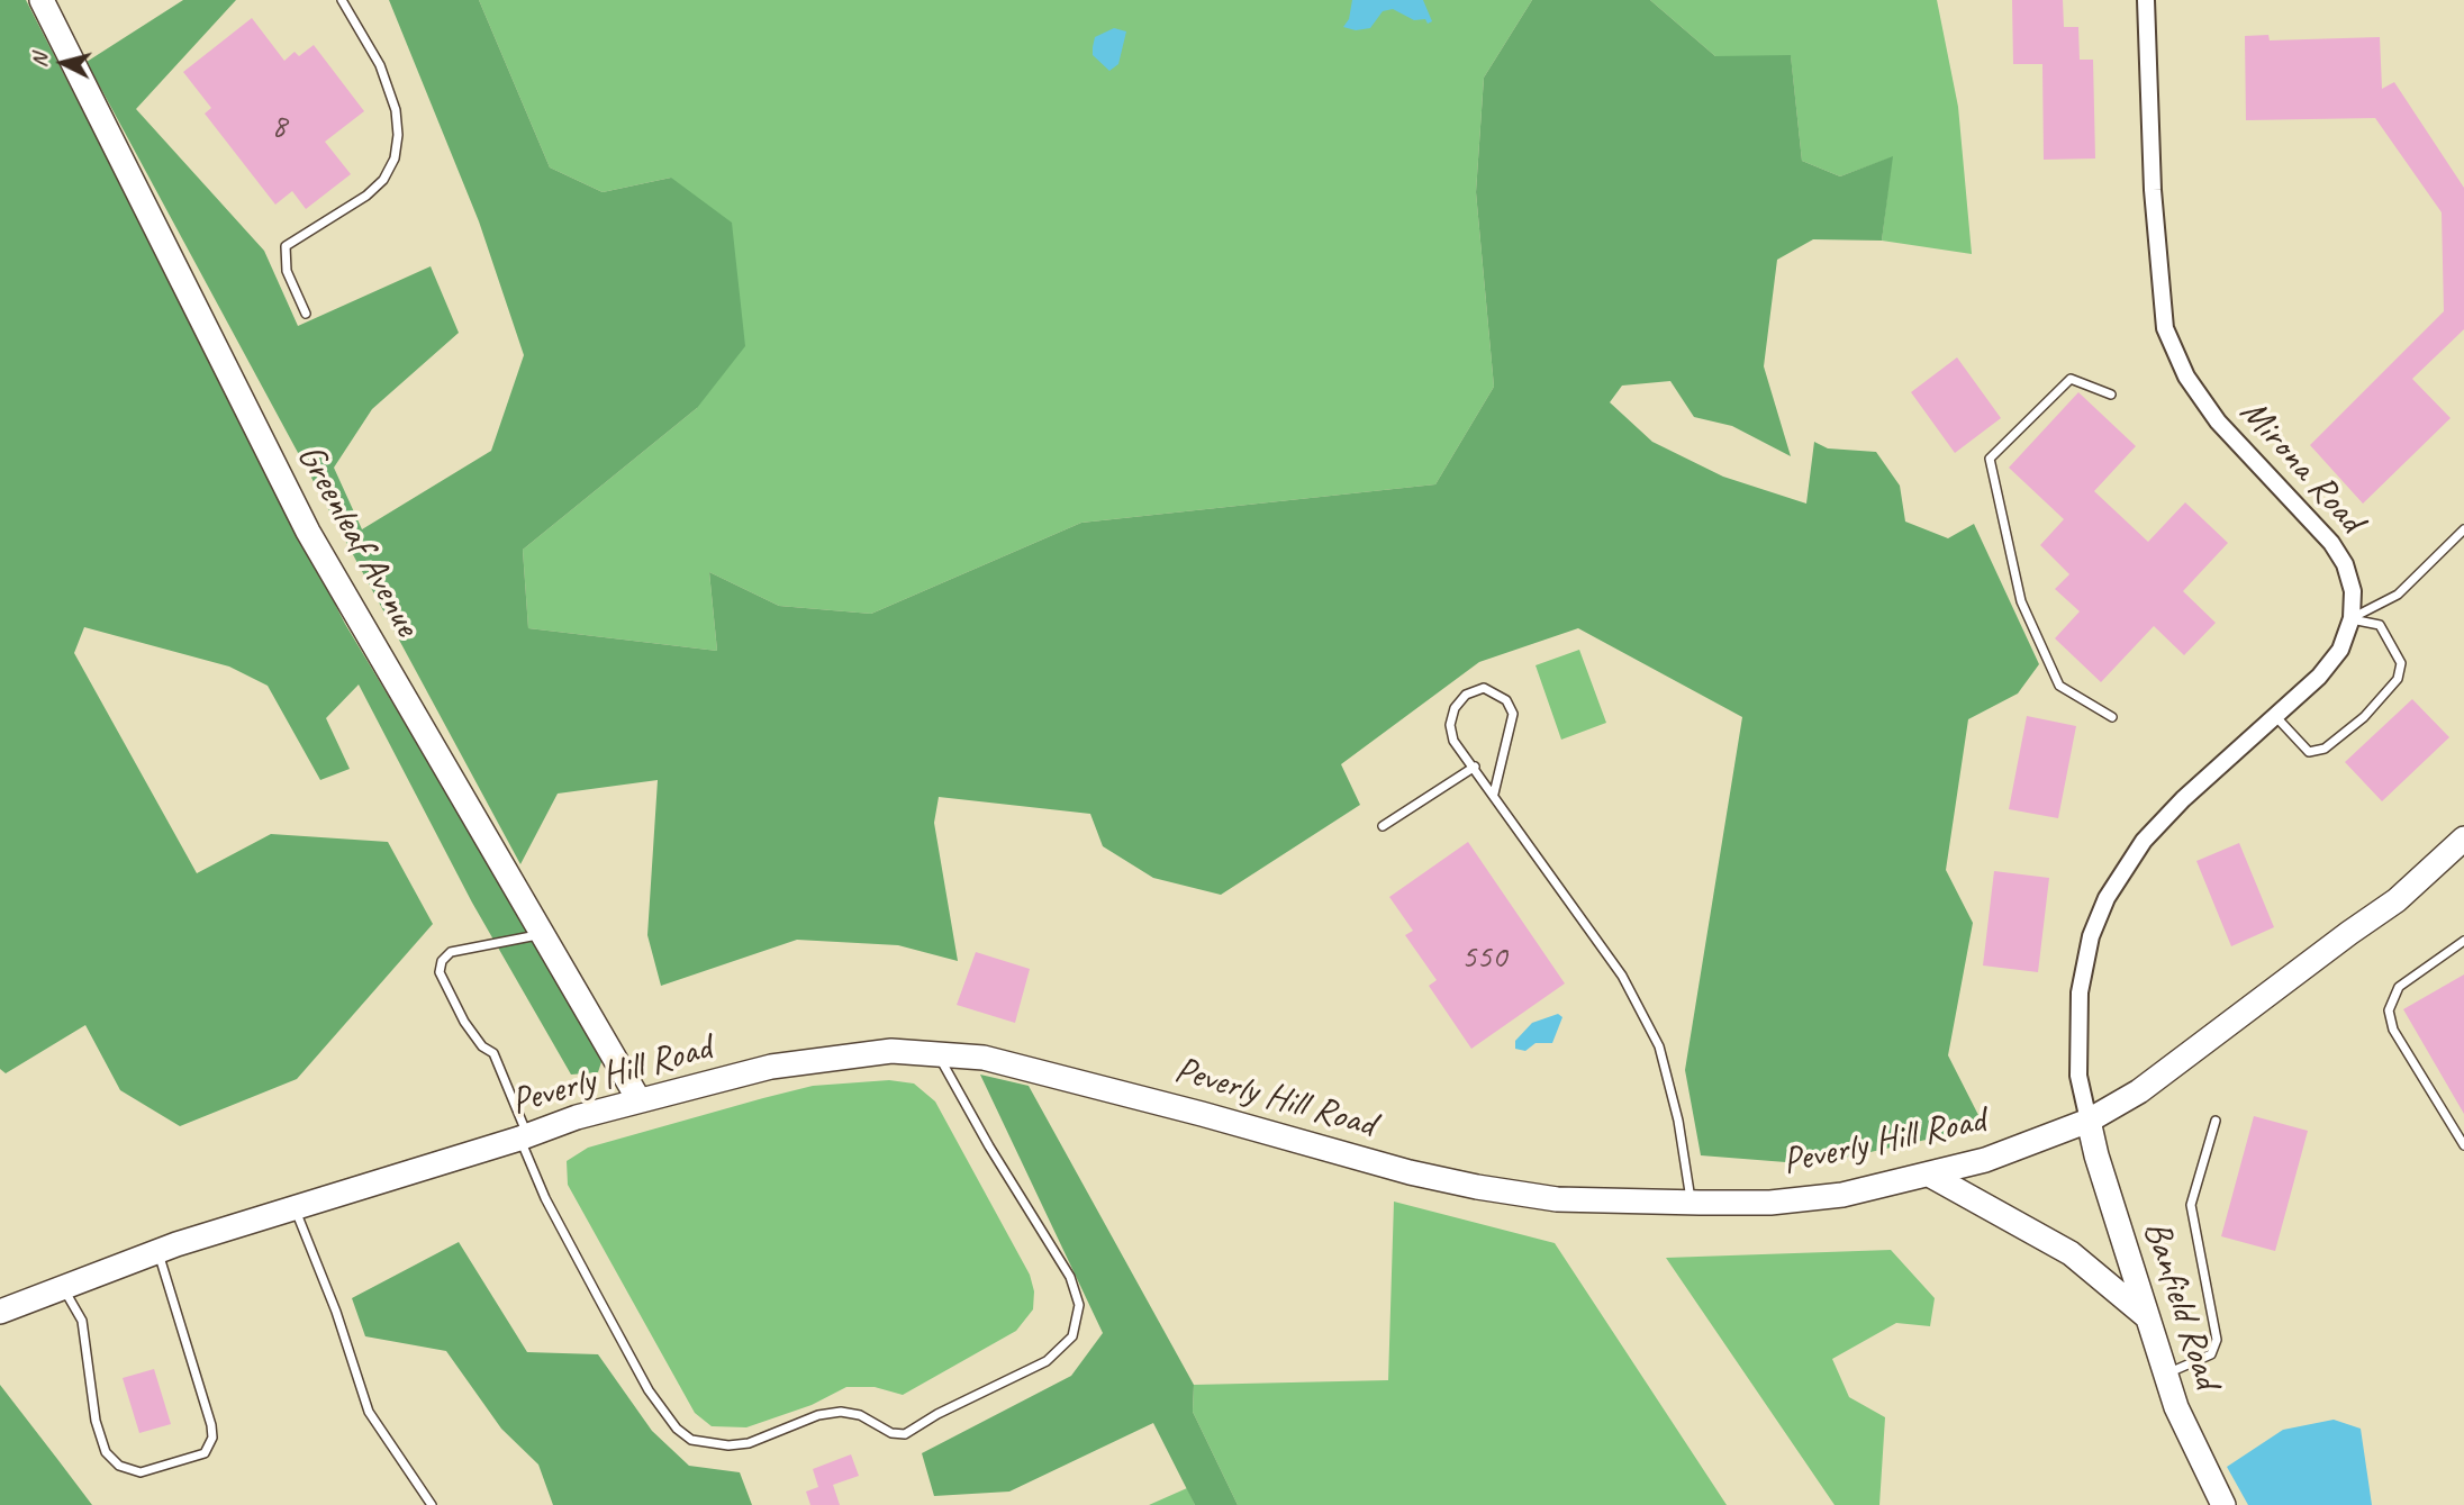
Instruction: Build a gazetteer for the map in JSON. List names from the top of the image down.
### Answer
{
  "streets": {
    "street": [
      "Mirona Road",
      "Greenleaf Avenue",
      "Peverly Hill Road",
      "Banfield Road"
    ]
  },
  "crossings": [
    ["Mirona Road", "Peverly Hill Road"],
    ["Mirona Road", "Banfield Road"],
    ["Greenleaf Avenue", "Peverly Hill Road"],
    ["Peverly Hill Road", "Banfield Road"]
  ],
  "house_numbers": ["8", "550"],
  "north": "left"
}
